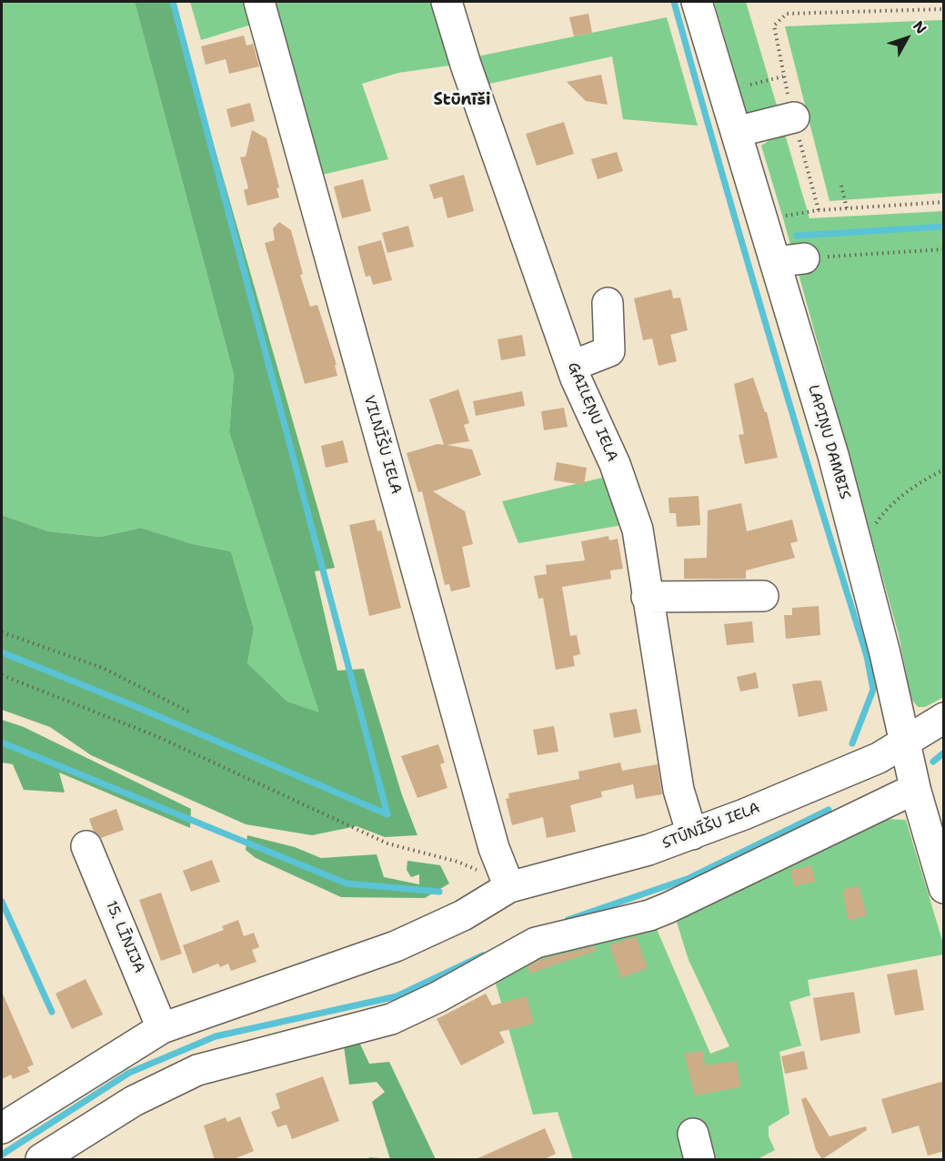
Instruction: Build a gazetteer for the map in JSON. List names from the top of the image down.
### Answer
{
  "streets": {
    "street": [
      "GAILEŅU IELA",
      "LAPIŅU DAMBIS",
      "VILNĪŠU IELA",
      "STŪNĪŠU IELA",
      "15. LĪNIJA"
    ]
  },
  "crossings": [
    ["GAILEŅU IELA", "STŪNĪŠU IELA"],
    ["LAPIŅU DAMBIS", "STŪNĪŠU IELA"],
    ["VILNĪŠU IELA", "STŪNĪŠU IELA"],
    ["STŪNĪŠU IELA", "15. LĪNIJA"]
  ],
  "districts": ["Stūnīši"],
  "north": "top right"
}
